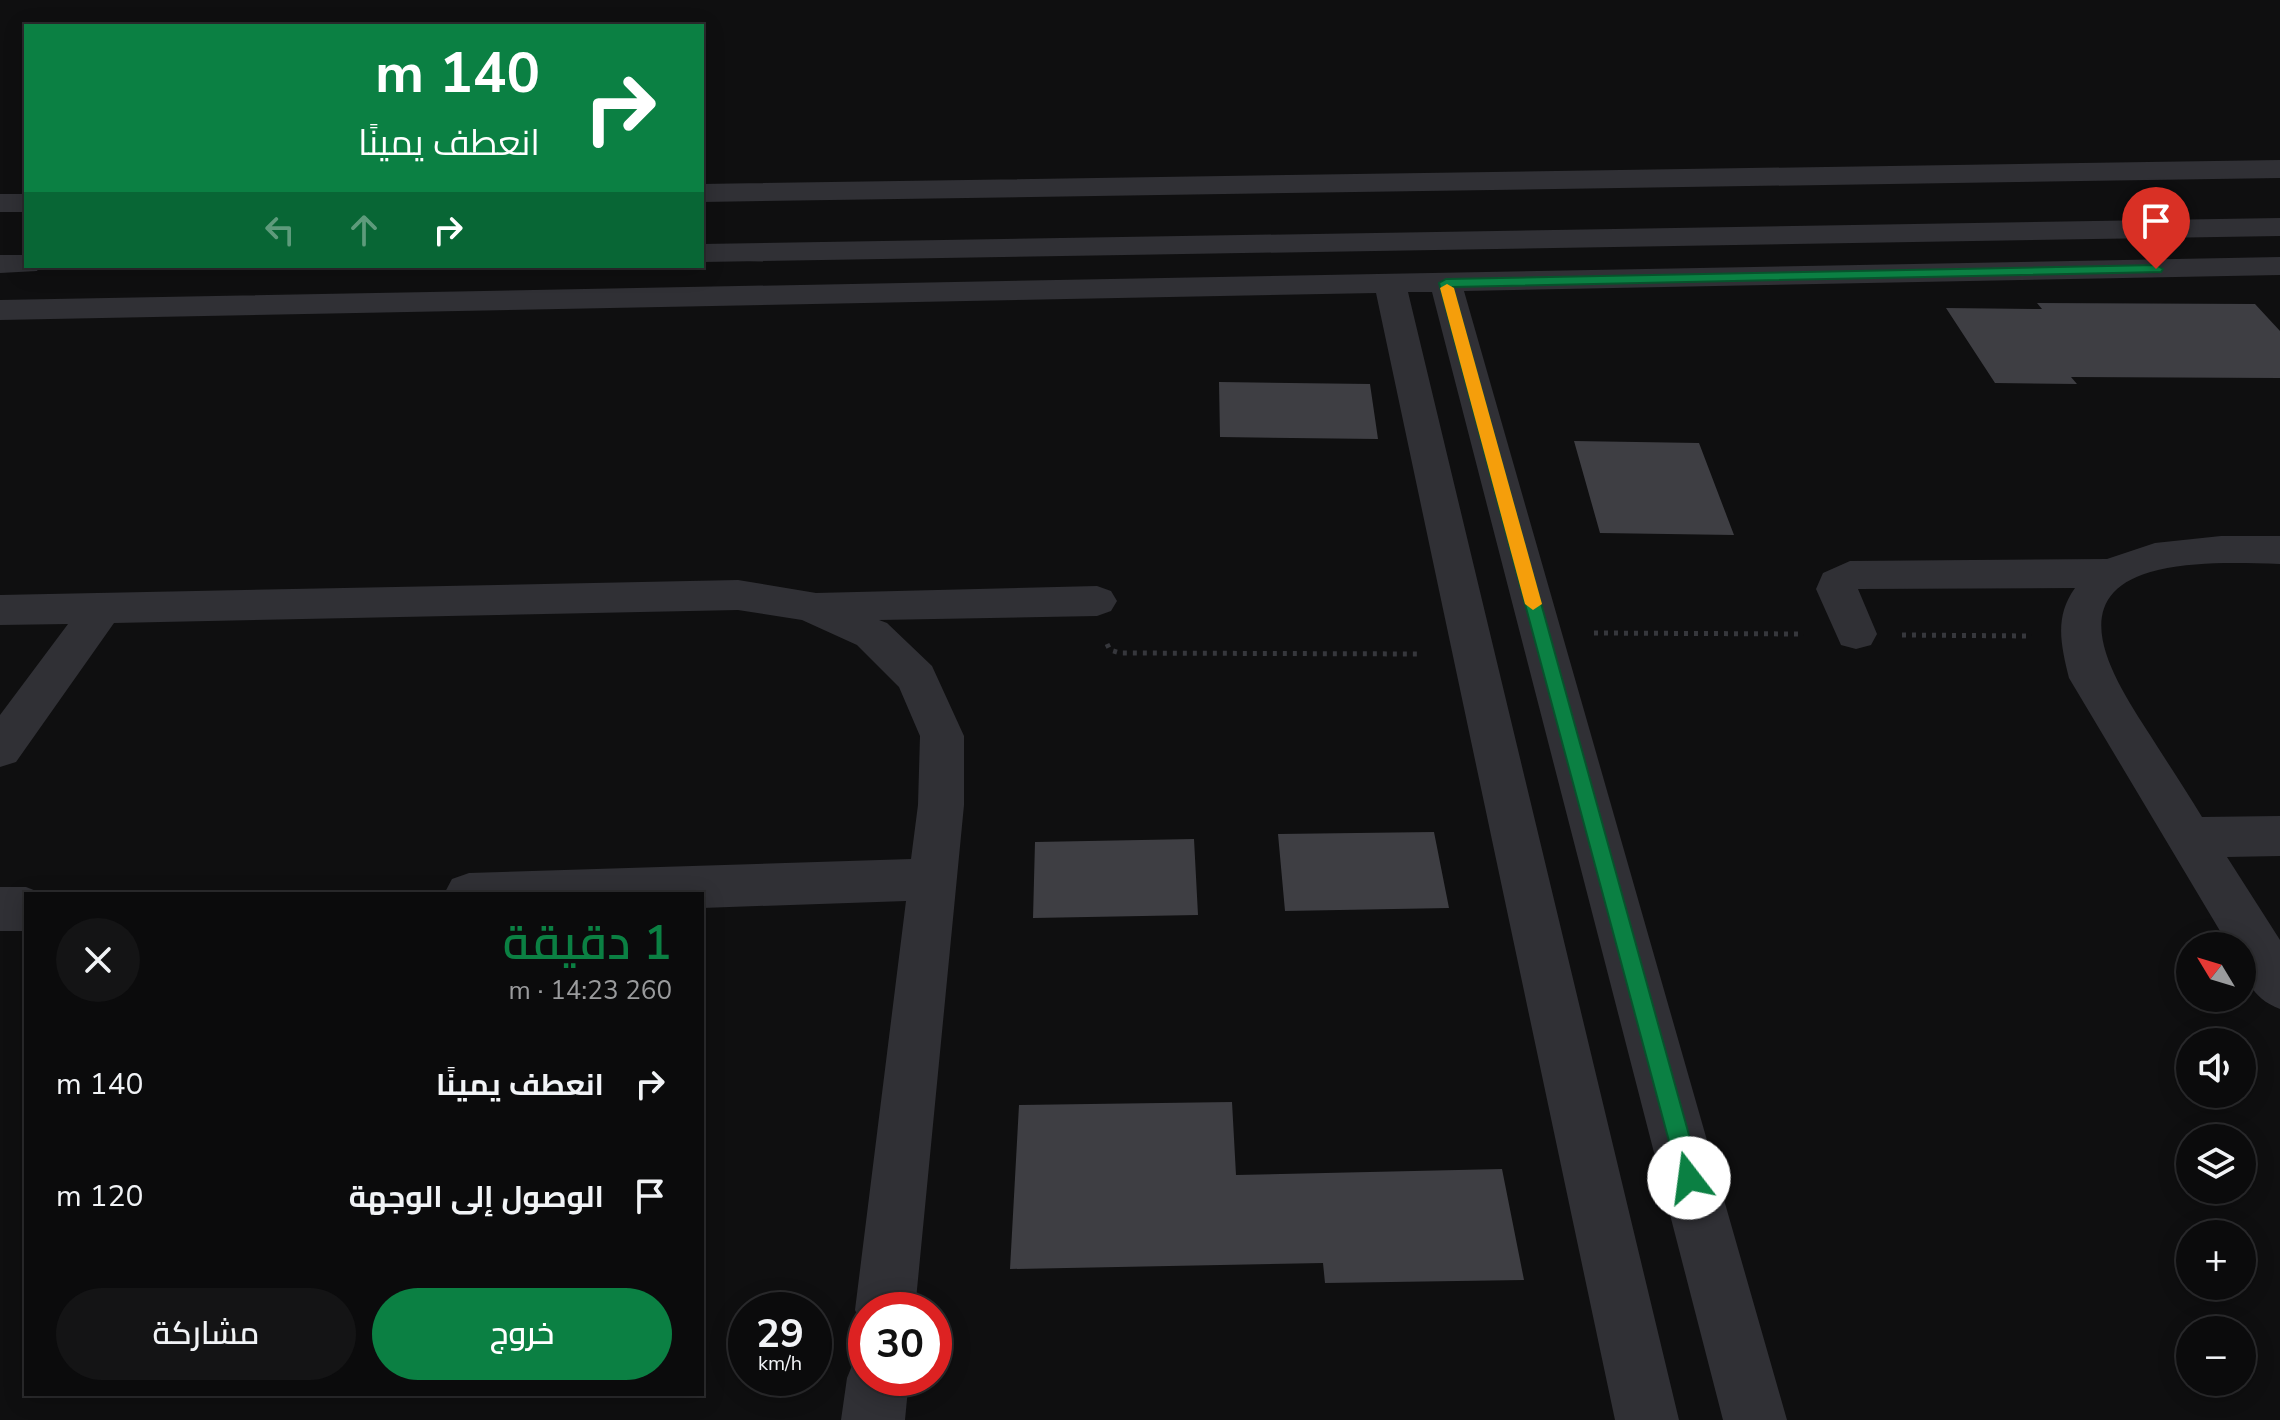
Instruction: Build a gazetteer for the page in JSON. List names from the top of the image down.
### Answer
{
  "north": "top left",
  "page": {
    "turn": ["140 m", "انعطف يمينًا"],
    "heading": ["1 دقيقة", "260 m · 14:23"],
    "map_buttons": ["+", "−"],
    "list": [
      {
        "name": "انعطف يمينًا",
        "value": "140 m"
      },
      {
        "name": "الوصول إلى الوجهة",
        "value": "120 m"
      }
    ],
    "buttons": ["خروج", "مشاركة"],
    "speed": "29 km/h",
    "limit": "30"
  }
}
